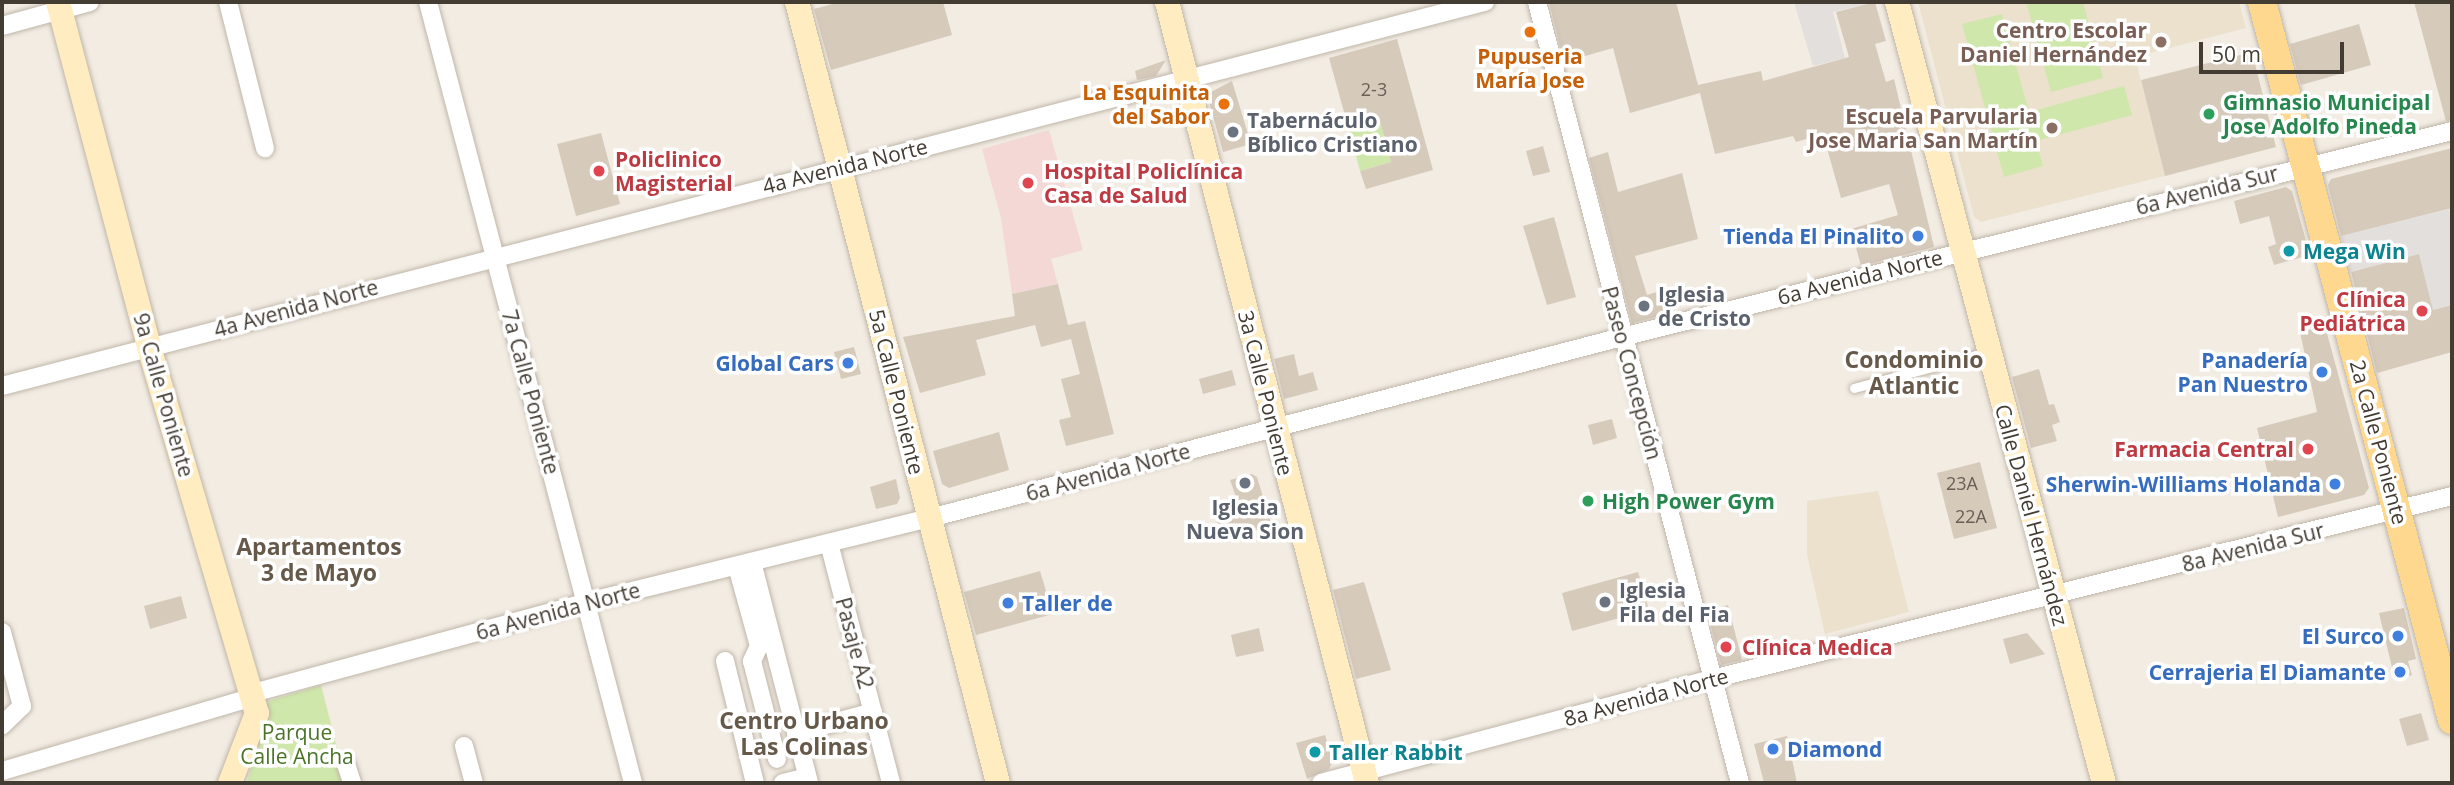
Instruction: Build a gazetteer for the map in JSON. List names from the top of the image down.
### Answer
{
  "streets": {
    "main road": [
      "5a Calle Poniente",
      "3a Calle Poniente",
      "9a Calle Poniente",
      "2a Calle Poniente",
      "Calle Daniel Hernández"
    ],
    "street": [
      "4a Avenida Norte",
      "6a Avenida Sur",
      "6a Avenida Norte",
      "Paseo Concepción",
      "7a Calle Poniente",
      "8a Avenida Sur",
      "Pasaje A2",
      "8a Avenida Norte"
    ]
  },
  "crossings": [
    ["4a Avenida Norte", "7a Calle Poniente"],
    ["4a Avenida Norte", "5a Calle Poniente"],
    ["4a Avenida Norte", "3a Calle Poniente"],
    ["4a Avenida Norte", "9a Calle Poniente"],
    ["6a Avenida Sur", "6a Avenida Norte"],
    ["6a Avenida Sur", "2a Calle Poniente"],
    ["6a Avenida Sur", "Calle Daniel Hernández"],
    ["6a Avenida Norte", "Paseo Concepción"],
    ["6a Avenida Norte", "7a Calle Poniente"],
    ["6a Avenida Norte", "5a Calle Poniente"],
    ["6a Avenida Norte", "3a Calle Poniente"],
    ["6a Avenida Norte", "9a Calle Poniente"],
    ["6a Avenida Norte", "Calle Daniel Hernández"],
    ["6a Avenida Norte", "Pasaje A2"],
    ["Paseo Concepción", "8a Avenida Norte"],
    ["3a Calle Poniente", "8a Avenida Norte"],
    ["2a Calle Poniente", "8a Avenida Sur"],
    ["Calle Daniel Hernández", "8a Avenida Sur"],
    ["Calle Daniel Hernández", "8a Avenida Norte"],
    ["8a Avenida Sur", "8a Avenida Norte"]
  ],
  "districts": ["Condominio Atlantic", "Apartamentos 3 de Mayo", "Centro Urbano Las Colinas"],
  "parks": ["Parque Calle Ancha"],
  "places": [
    "Pupuseria María Jose",
    "Centro Escolar Daniel Hernández",
    "La Esquinita del Sabor",
    "Gimnasio Municipal Jose Adolfo Pineda",
    "Escuela Parvularia Jose Maria San Martín",
    "Tabernáculo Bíblico Cristiano",
    "Policlinico Magisterial",
    "Hospital Policlínica Casa de Salud",
    "Tienda El Pinalito",
    "Mega Win",
    "Iglesia de Cristo",
    "Clínica Pediátrica",
    "Global Cars",
    "Panadería Pan Nuestro",
    "Farmacia Central",
    "Iglesia Nueva Sion",
    "Sherwin-Williams Holanda",
    "High Power Gym",
    "Iglesia Fila del Fia",
    "Taller de",
    "El Surco",
    "Clínica Medica",
    "Cerrajeria El Diamante",
    "Diamond",
    "Taller Rabbit"
  ],
  "house_numbers": ["2-3", "23A", "22A"],
  "scale_bar": "50 m"
}
